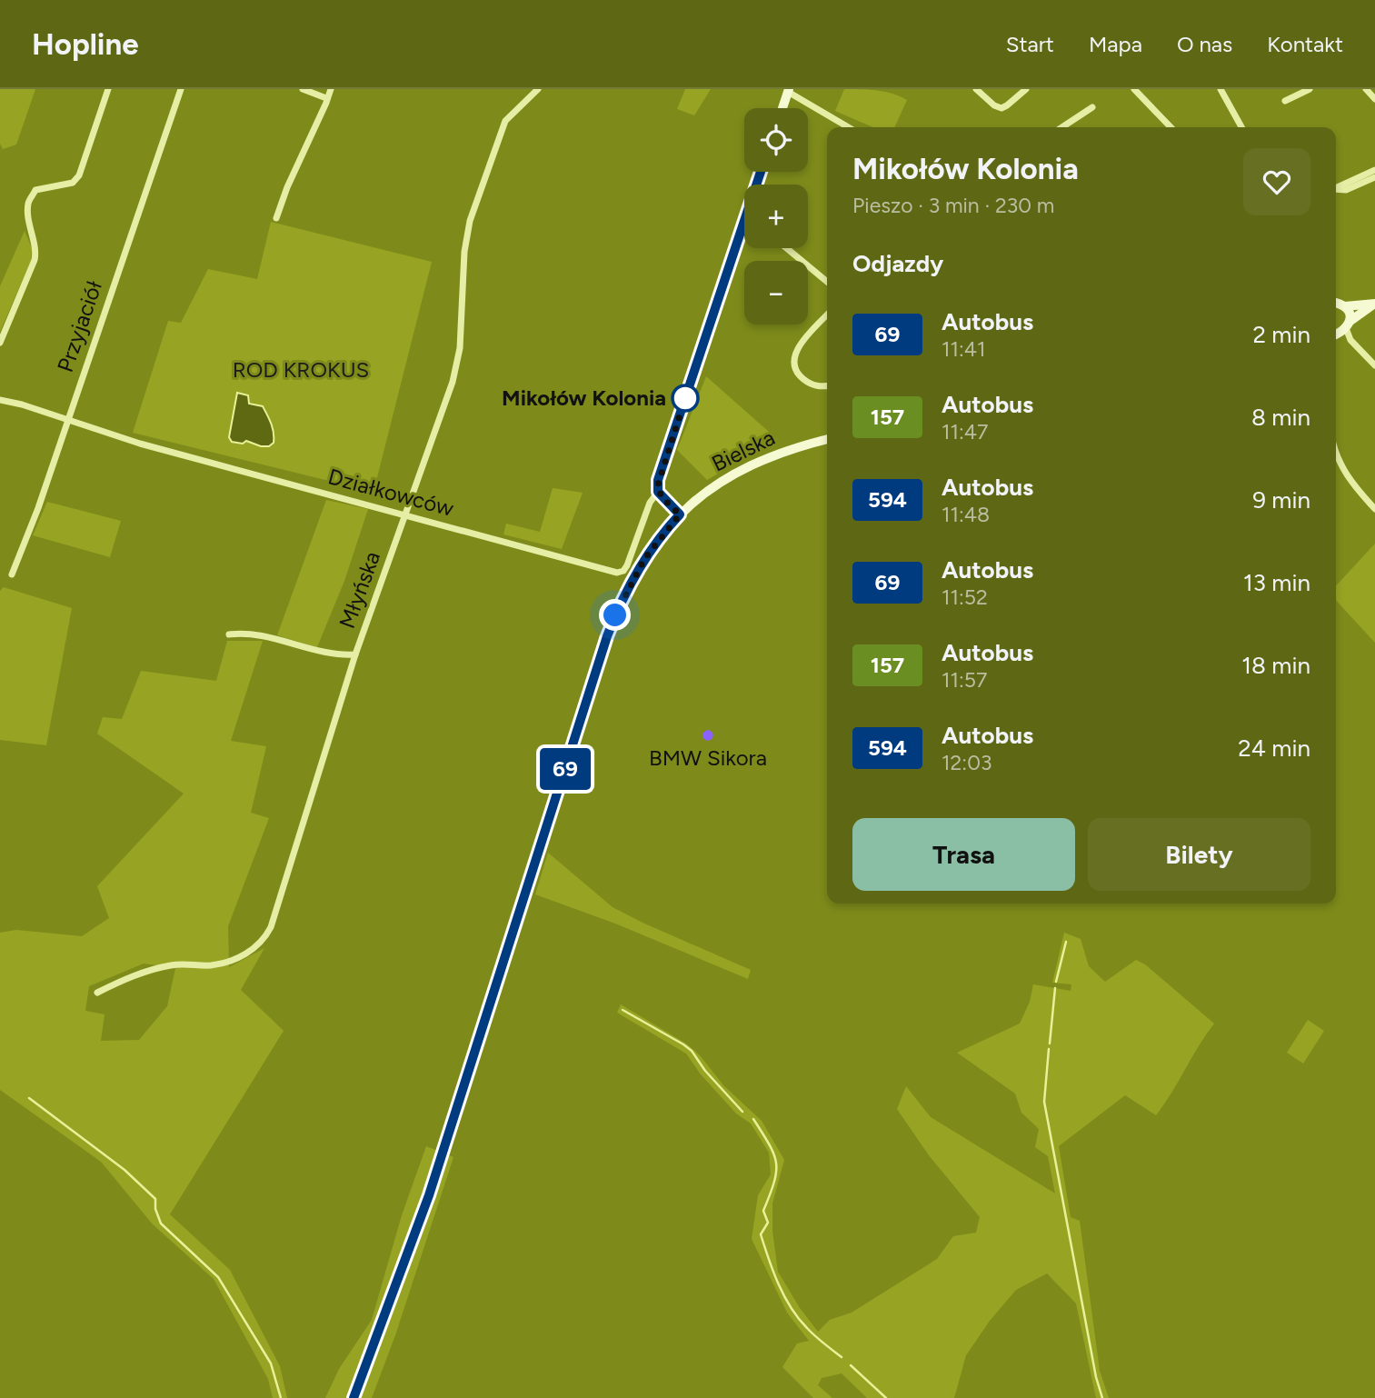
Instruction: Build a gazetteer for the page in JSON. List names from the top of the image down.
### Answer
{
  "streets": {
    "main road": ["Bielska"],
    "street": ["Przyjaciół", "Działkowców", "Młyńska"]
  },
  "crossings": [
    ["Przyjaciół", "Działkowców"],
    ["Działkowców", "Młyńska"]
  ],
  "parks": ["ROD KROKUS"],
  "places": ["Mikołów Kolonia", "BMW Sikora"],
  "lines": ["bus line 69"],
  "page": {
    "header": "Hopline",
    "nav": [
      "Start",
      "Mapa",
      "O nas",
      "Kontakt"
    ],
    "on_map": "69",
    "map_buttons": ["+", "−"],
    "heading": [
      ["Mikołów Kolonia", "Pieszo · 3 min · 230 m"],
      "Odjazdy"
    ],
    "list": [
      {
        "mark": "69",
        "name": "Autobus",
        "note": "11:41",
        "value": "2 min"
      },
      {
        "mark": "157",
        "name": "Autobus",
        "note": "11:47",
        "value": "8 min"
      },
      {
        "mark": "594",
        "name": "Autobus",
        "note": "11:48",
        "value": "9 min"
      },
      {
        "mark": "69",
        "name": "Autobus",
        "note": "11:52",
        "value": "13 min"
      },
      {
        "mark": "157",
        "name": "Autobus",
        "note": "11:57",
        "value": "18 min"
      },
      {
        "mark": "594",
        "name": "Autobus",
        "note": "12:03",
        "value": "24 min"
      }
    ],
    "buttons": ["Trasa", "Bilety"]
  }
}
